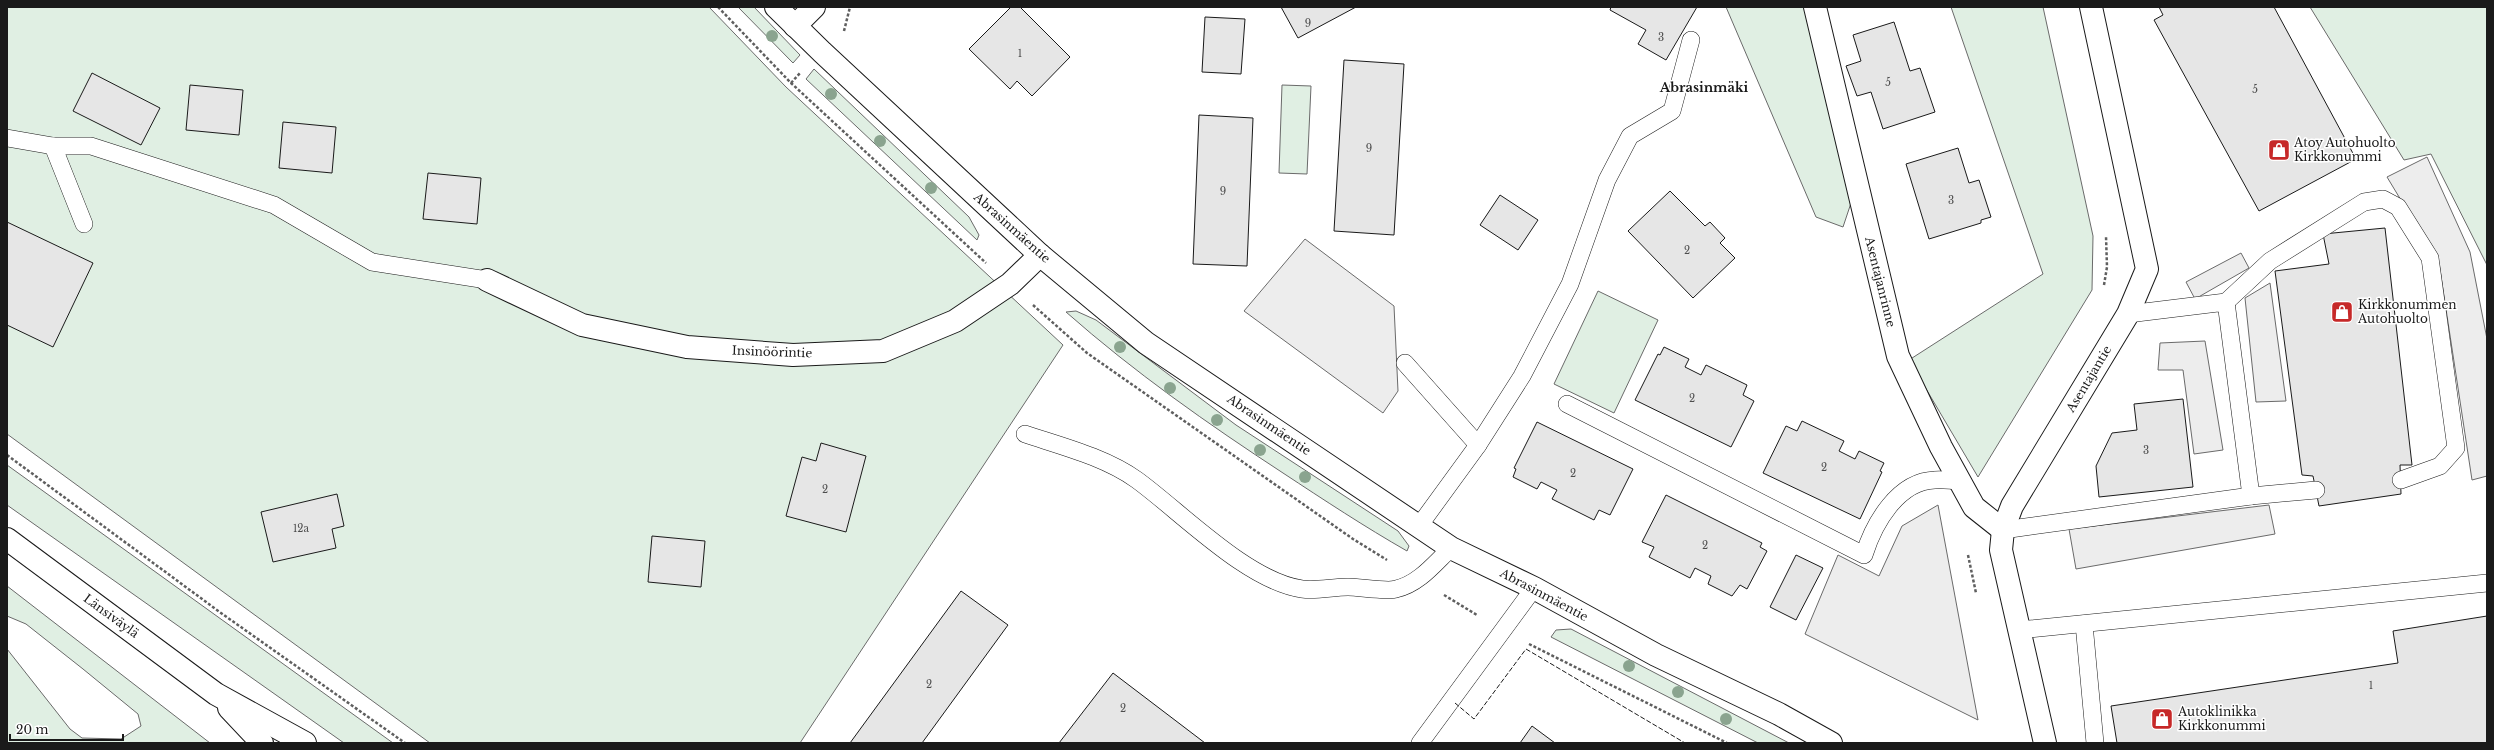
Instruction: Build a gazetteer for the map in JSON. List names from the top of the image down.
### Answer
{
  "streets": {
    "street": [
      "Abrasinmäentie",
      "Asentajanrinne",
      "Insinöörintie",
      "Asentajantie",
      "Länsiväylä"
    ]
  },
  "crossings": [
    ["Abrasinmäentie", "Insinöörintie"],
    ["Asentajanrinne", "Asentajantie"]
  ],
  "districts": ["Abrasinmäki"],
  "places": {
    "shop": ["Atoy Autohuolto Kirkkonummi", "Kirkkonummen Autohuolto", "Autoklinikka Kirkkonummi"]
  },
  "house_numbers": [
    "9",
    "3",
    "1",
    "5",
    "5",
    "9",
    "9",
    "3",
    "2",
    "2",
    "3",
    "2",
    "2",
    "2",
    "12a",
    "2",
    "2",
    "1",
    "2"
  ],
  "scale_bar": "20 m"
}
